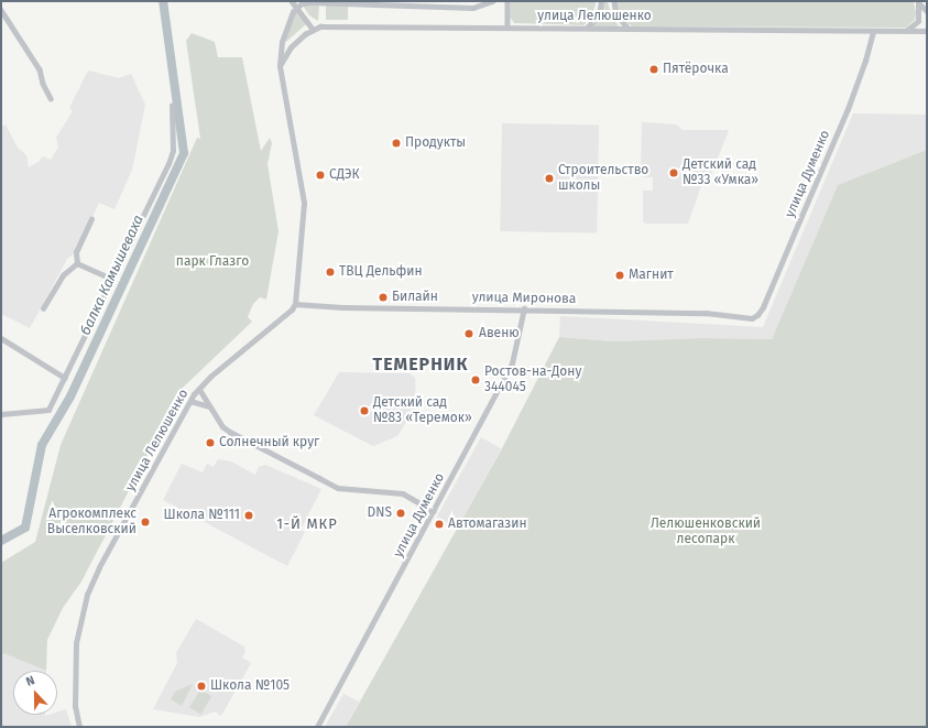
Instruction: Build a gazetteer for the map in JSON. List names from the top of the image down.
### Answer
{
  "streets": {
    "street": ["улица Лелюшенко", "улица Думенко", "улица Миронова"]
  },
  "crossings": [
    ["улица Лелюшенко", "улица Думенко"],
    ["улица Лелюшенко", "улица Миронова"],
    ["улица Думенко", "улица Миронова"]
  ],
  "districts": ["ТЕМЕРНИК", "1-Й МКР"],
  "water": ["балка Камышеваха"],
  "parks": ["парк Глазго", "Лелюшенковский лесопарк"],
  "places": [
    "Пятёрочка",
    "Продукты",
    "Детский сад №33 «Умка»",
    "СДЭК",
    "Строительство школы",
    "ТВЦ Дельфин",
    "Магнит",
    "Билайн",
    "Авеню",
    "Ростов-на-Дону 344045",
    "Детский сад №83 «Теремок»",
    "Солнечный круг",
    "DNS",
    "Школа №111",
    "Агрокомплекс Выселковский",
    "Автомагазин",
    "Школа №105"
  ],
  "north": "top"
}
